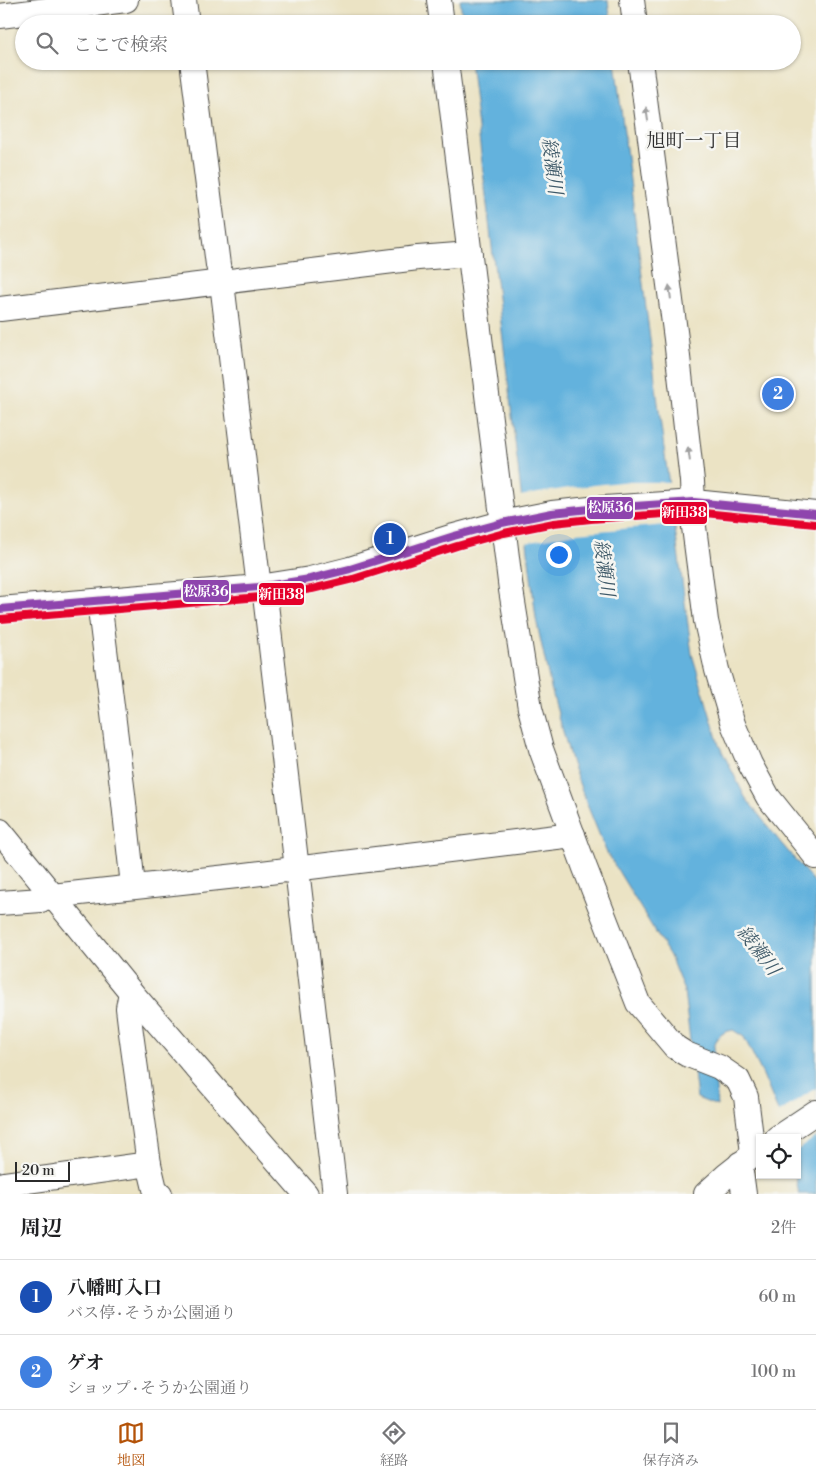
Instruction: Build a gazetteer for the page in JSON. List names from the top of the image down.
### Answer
{
  "districts": ["旭町一丁目"],
  "water": ["綾瀬川"],
  "lines": ["transit line 松原36", "transit line 新田38"],
  "scale_bar": "20 m",
  "page": {
    "search": "ここで検索",
    "pins": ["2", "1"],
    "scale": "20 m",
    "heading": ["周辺", "2件"],
    "list": [
      {
        "mark": "1",
        "name": "八幡町入口",
        "note": "バス停 · そうか公園通り",
        "value": "60 m"
      },
      {
        "mark": "2",
        "name": "ゲオ",
        "note": "ショップ · そうか公園通り",
        "value": "100 m"
      }
    ],
    "nav": ["地図", "経路", "保存済み"]
  }
}
